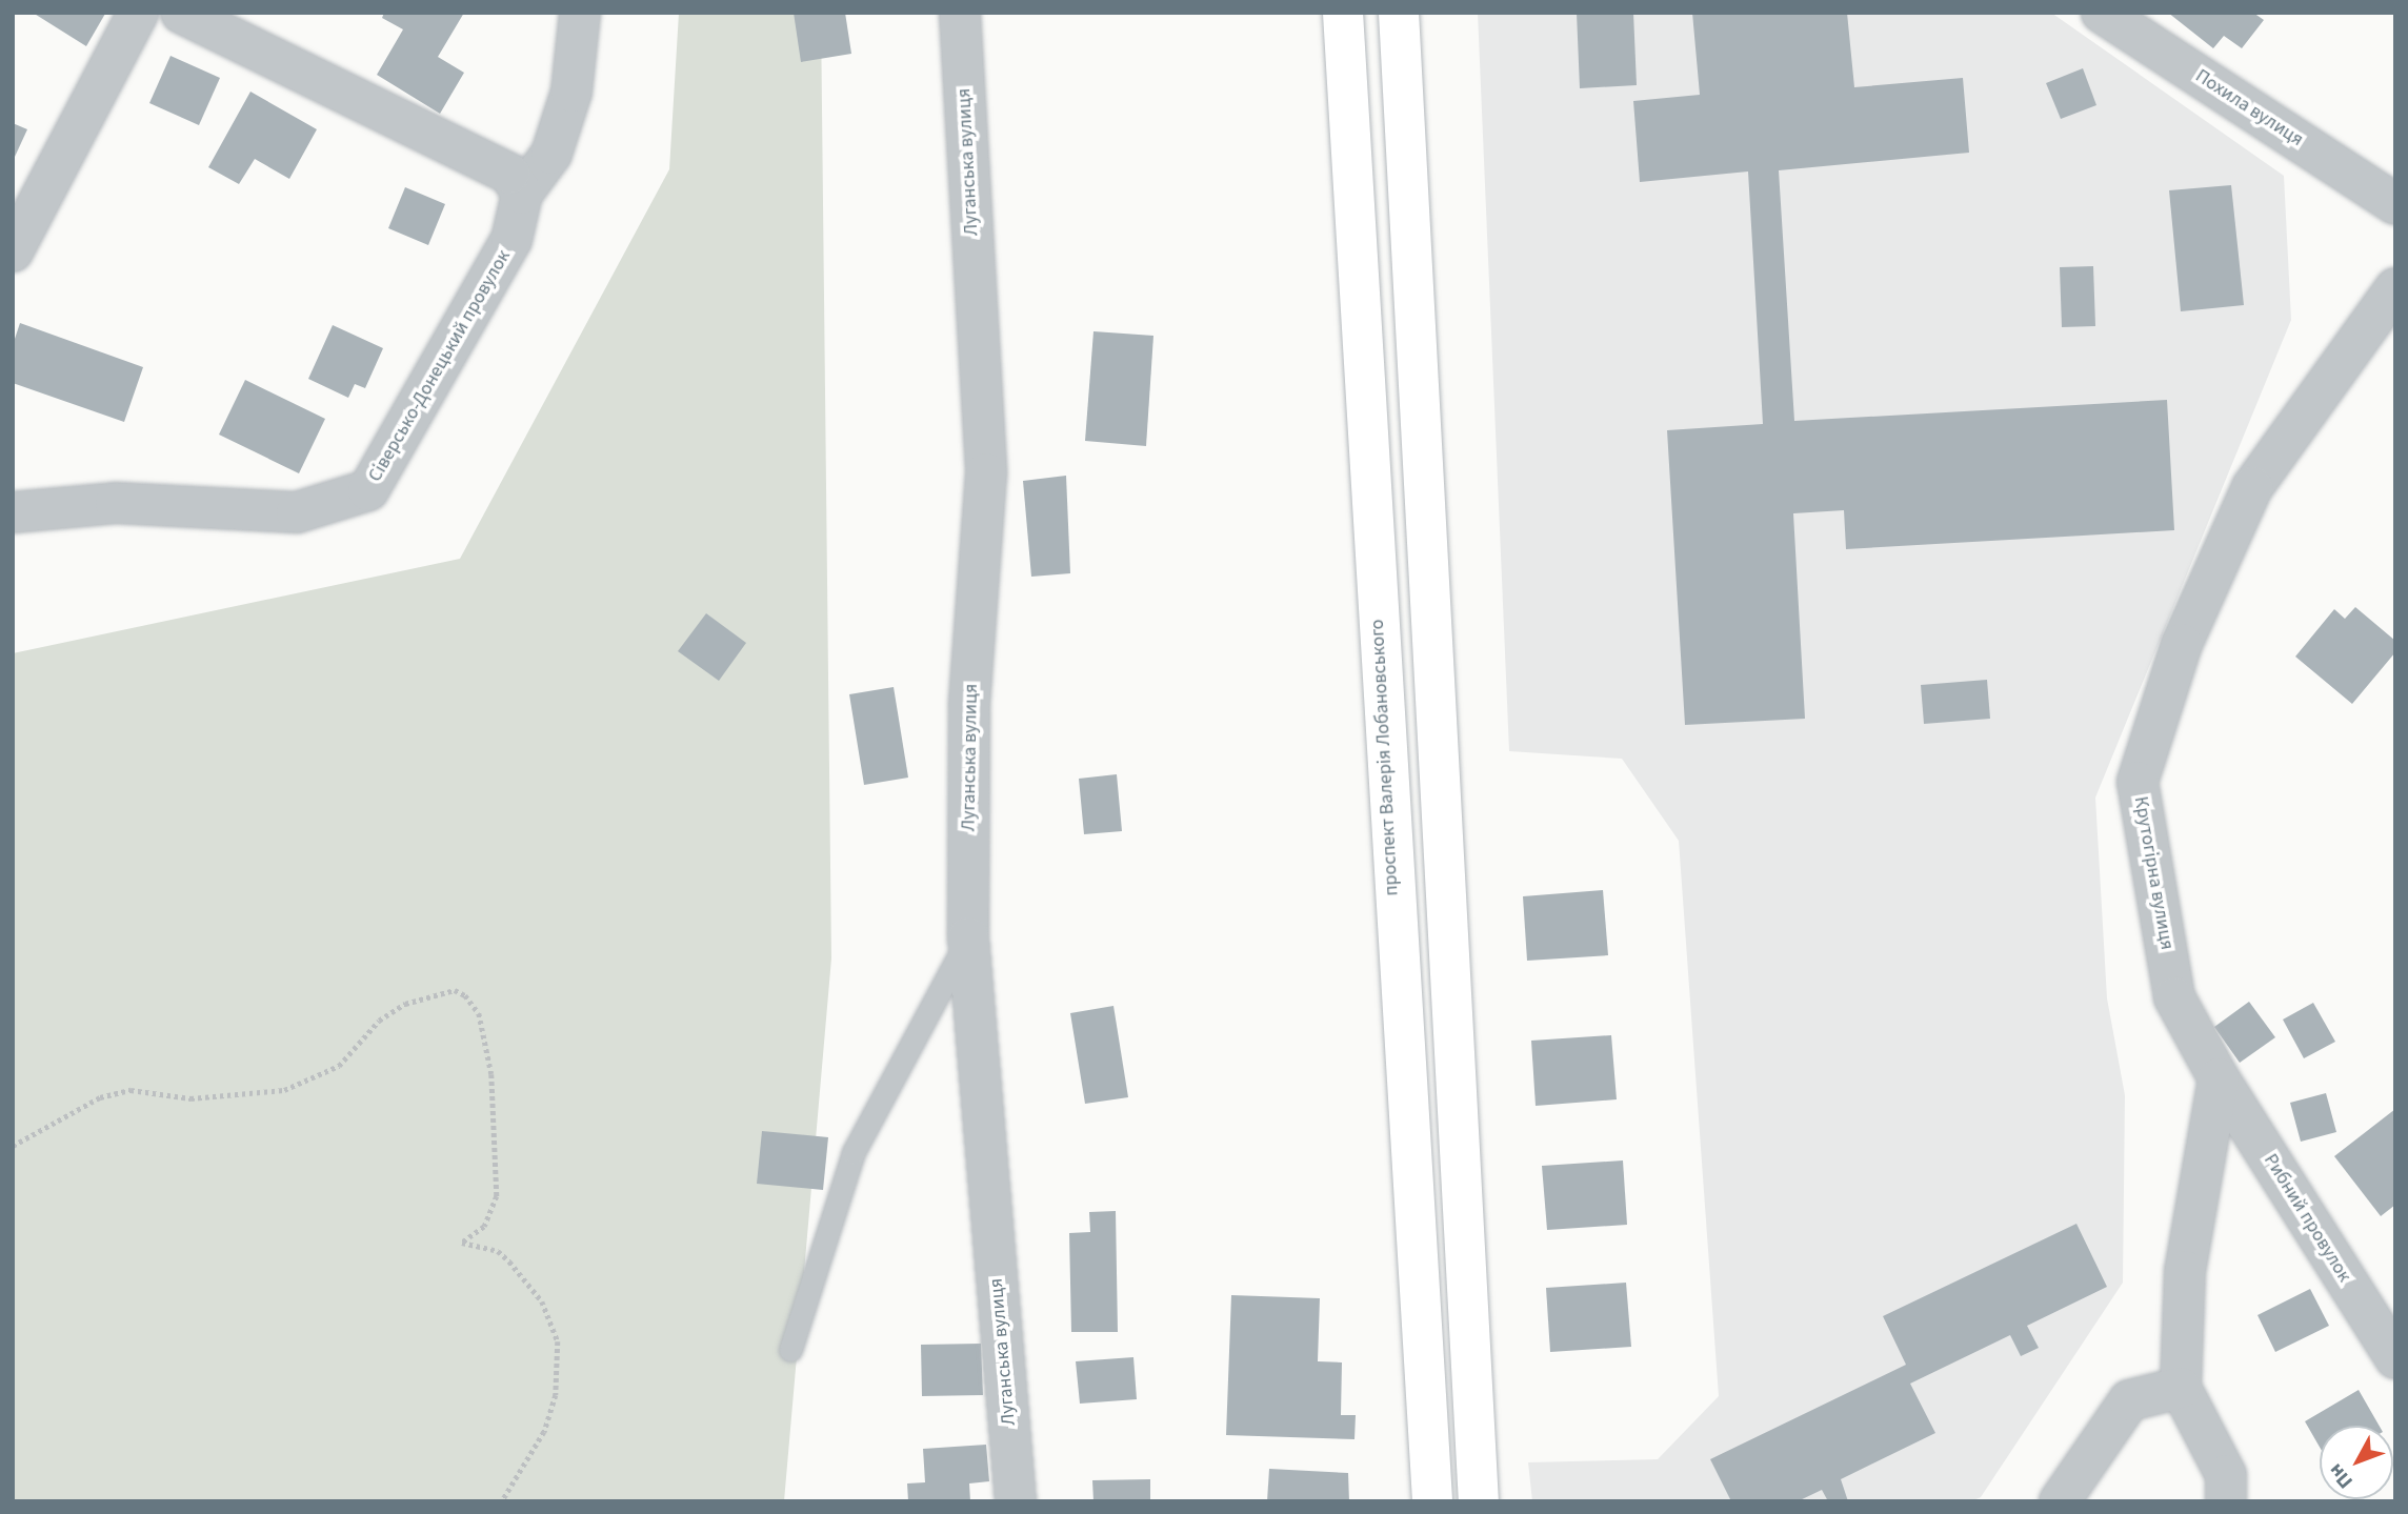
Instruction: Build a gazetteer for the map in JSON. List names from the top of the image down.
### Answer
{
  "streets": {
    "main road": ["проспект Валерія Лобановського"],
    "street": [
      "Похила вулиця",
      "Луганська вулиця",
      "Сіверсько-Донецький провулок",
      "Крутогірна вулиця",
      "Рибний провулок"
    ]
  },
  "crossings": [
    ["Крутогірна вулиця", "Рибний провулок"]
  ],
  "north": "bottom left"
}
